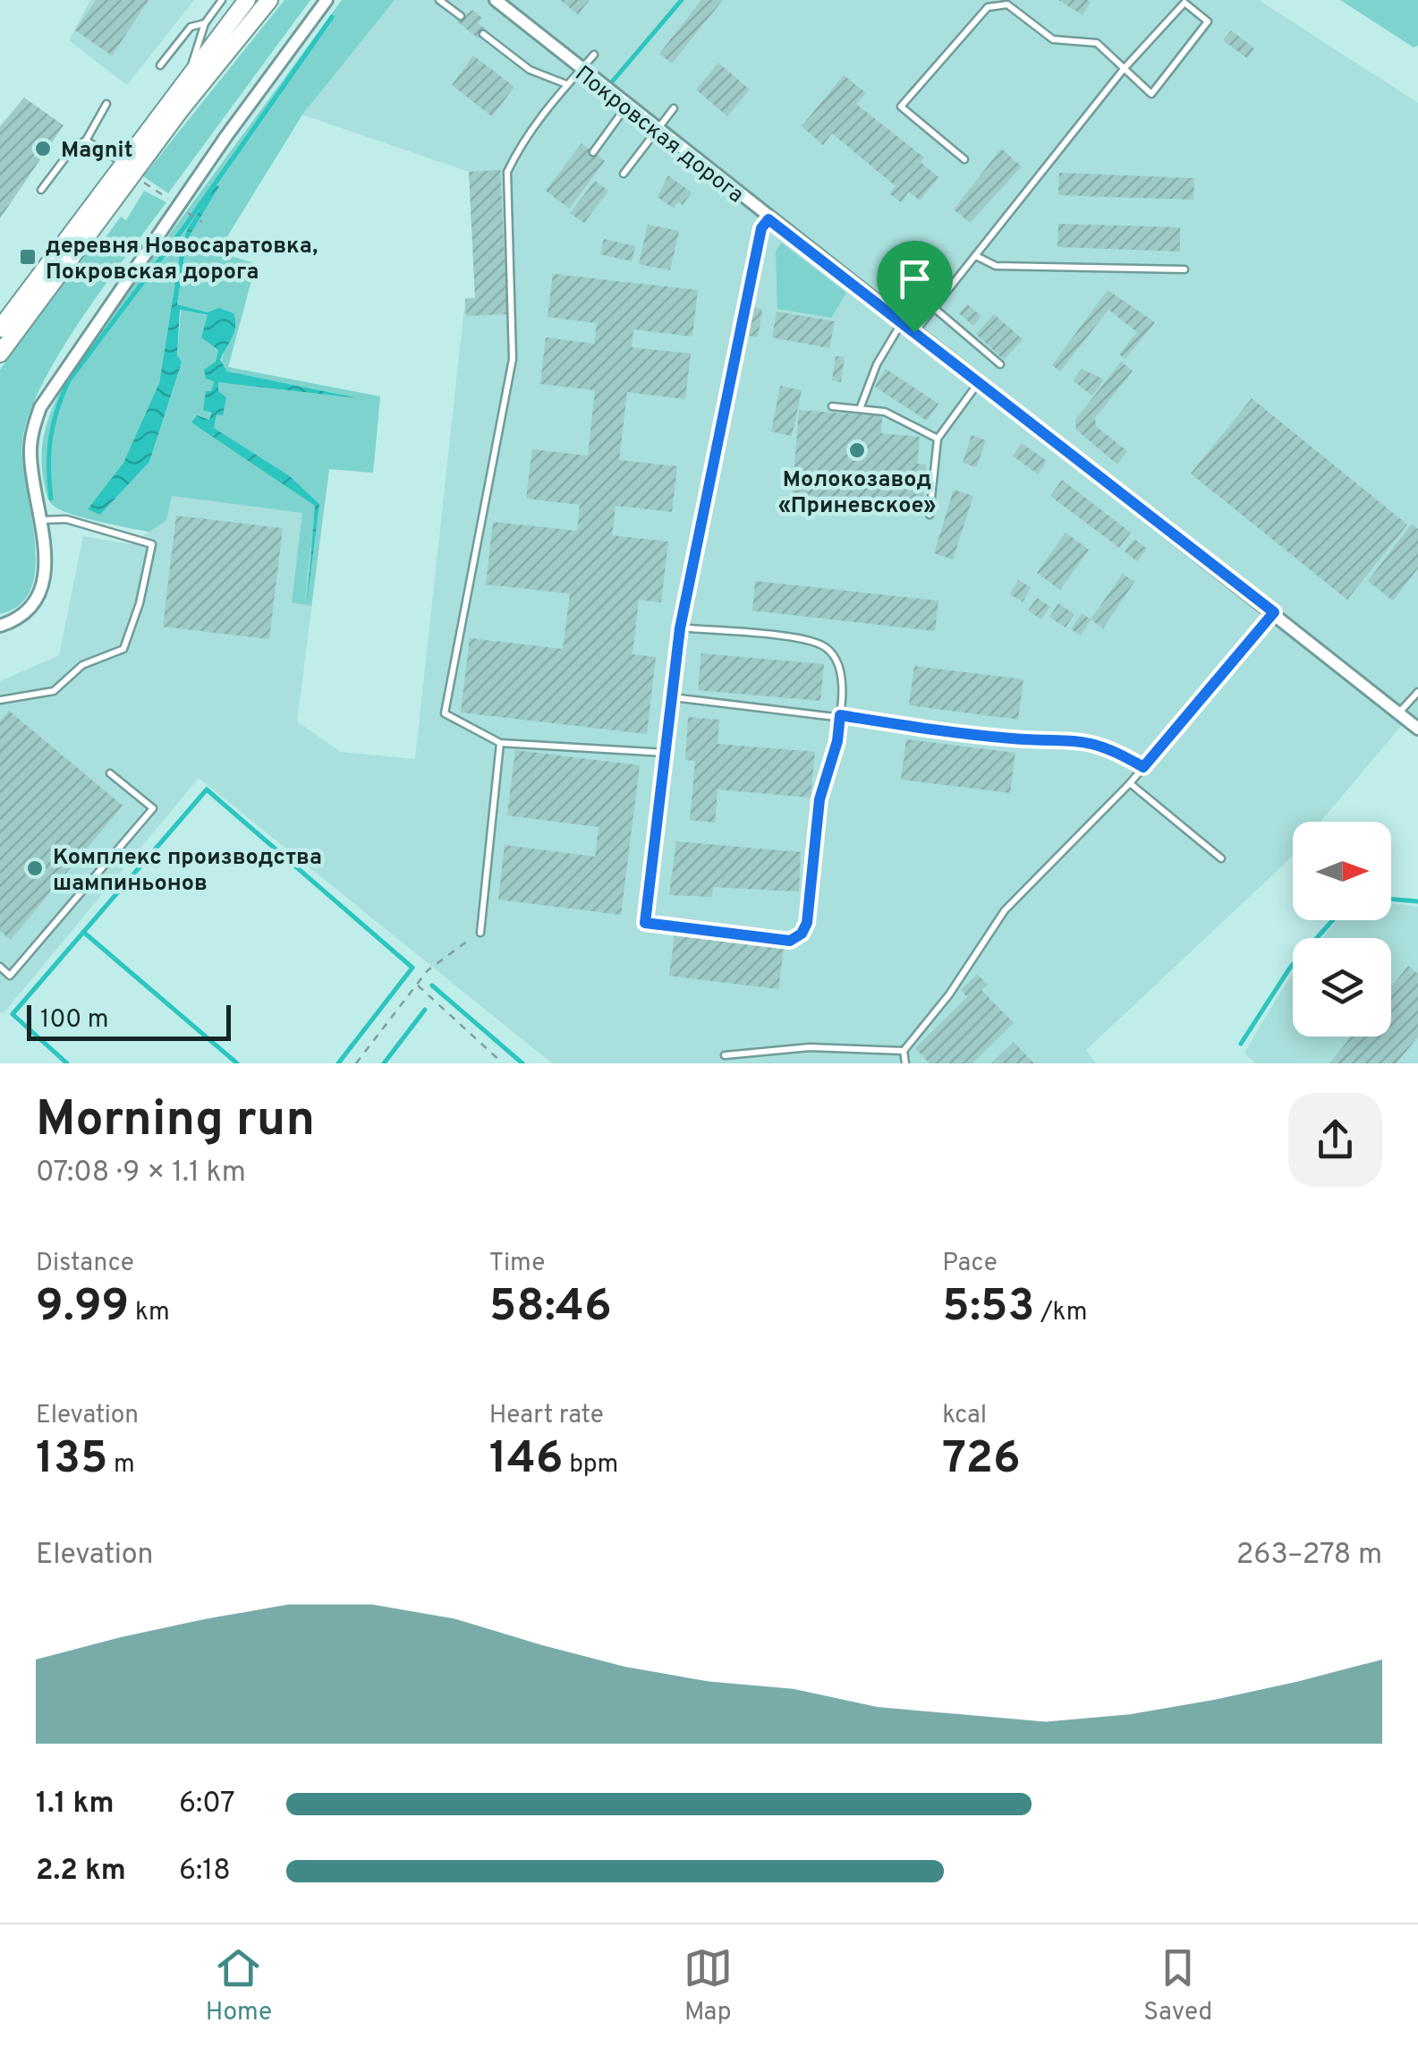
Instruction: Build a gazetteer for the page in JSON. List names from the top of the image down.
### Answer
{
  "streets": {
    "street": ["Покровская дорога"]
  },
  "places": {
    "other": ["Magnit", "Молокозавод «Приневское»", "Комплекс производства шампиньонов"],
    "transit": ["деревня Новосаратовка, Покровская дорога"]
  },
  "scale_bar": "100 m",
  "north": "right",
  "page": {
    "scale": "100 m",
    "heading": ["Morning run", "07:08 · 9 × 1.1 km"],
    "stats": [
      ["Distance", "9.99 km"],
      ["Time", "58:46"],
      ["Pace", "5:53 /km"],
      ["Elevation", "135 m"],
      ["Heart rate", "146 bpm"],
      ["kcal", "726"]
    ],
    "chart": ["Elevation", "263–278 m"],
    "list": [
      {
        "name": "1.1 km",
        "note": "6:07"
      },
      {
        "name": "2.2 km",
        "note": "6:18"
      }
    ],
    "tabs": ["Home", "Map", "Saved"]
  }
}
